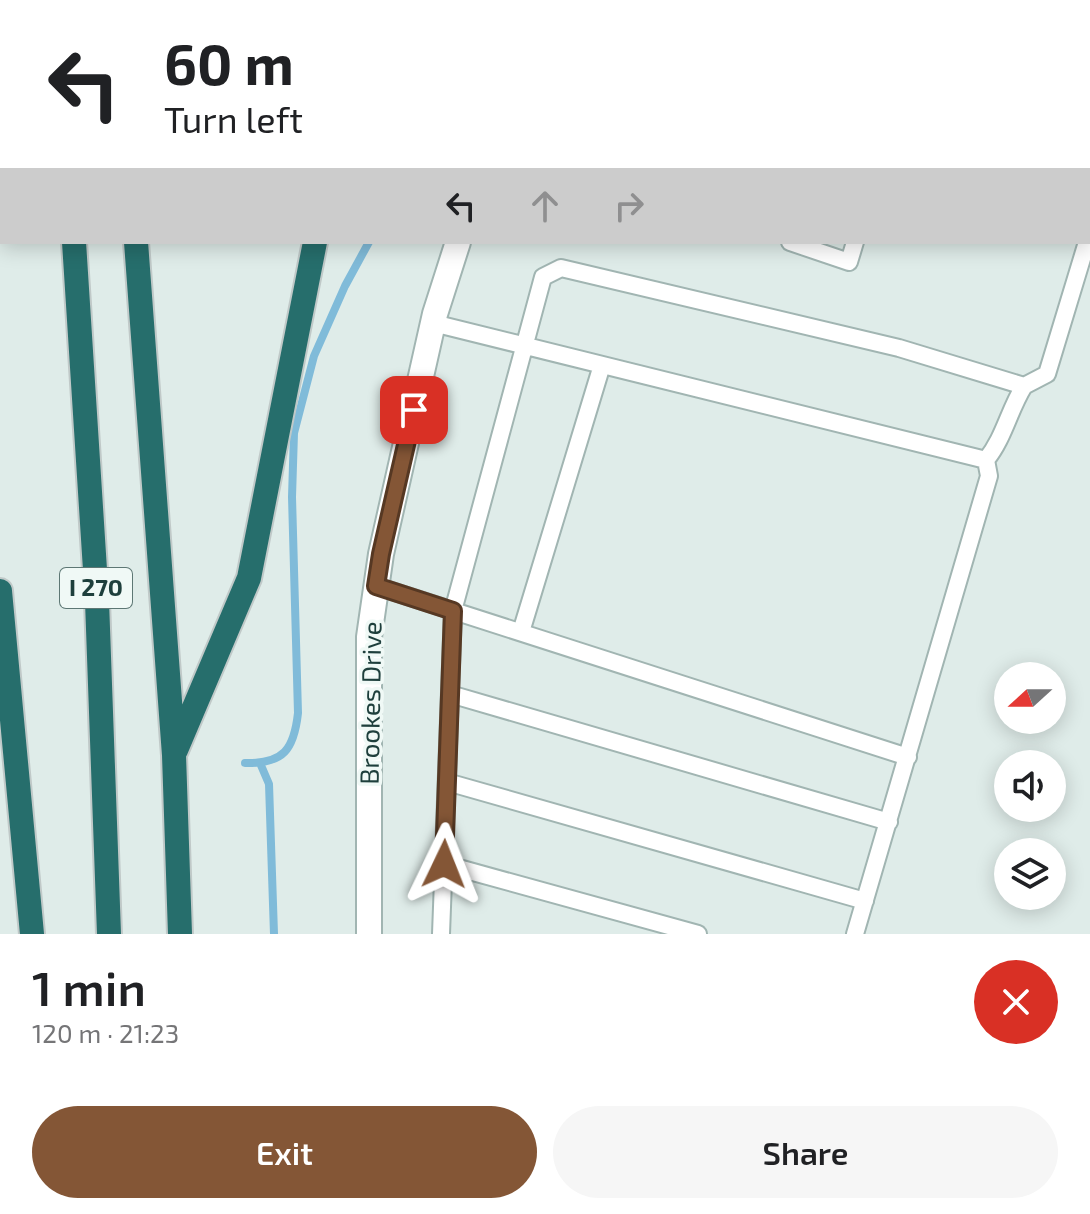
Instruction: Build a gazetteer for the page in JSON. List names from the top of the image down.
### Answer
{
  "streets": {
    "highway": ["I 270"],
    "street": ["Brookes Drive"]
  },
  "north": "left",
  "page": {
    "turn": ["60 m", "Turn left"],
    "heading": ["1 min", "120 m · 21:23"],
    "buttons": ["Exit", "Share"]
  }
}
